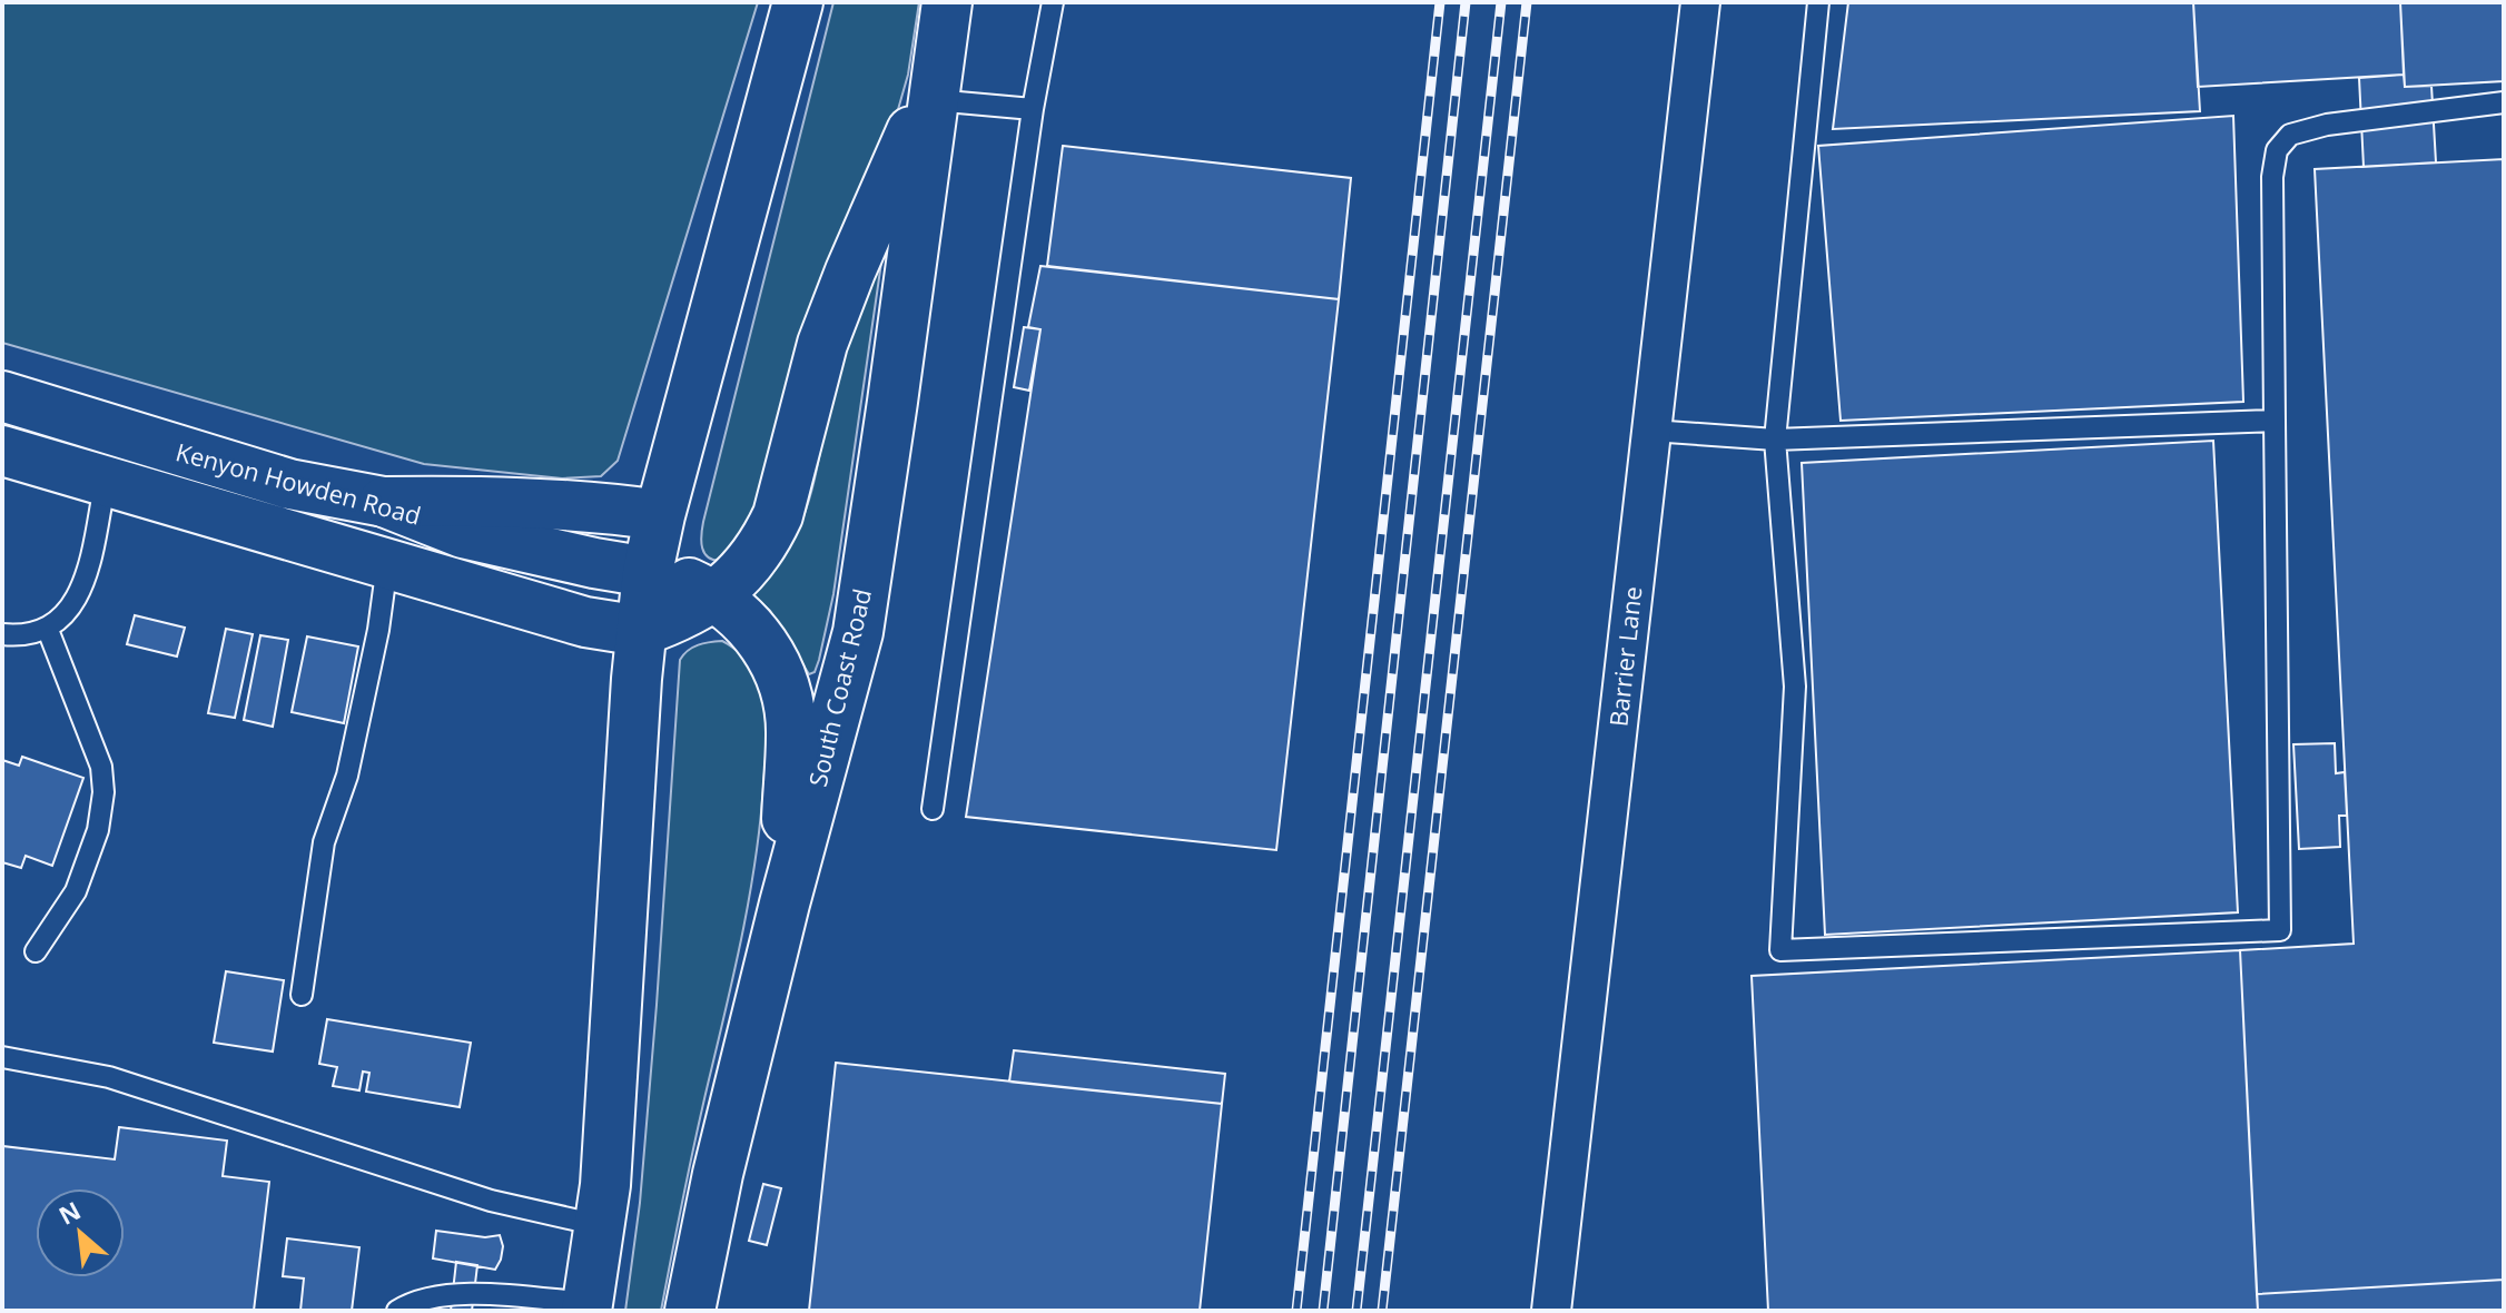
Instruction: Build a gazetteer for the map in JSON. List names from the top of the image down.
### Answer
{
  "streets": {
    "main road": ["Kenyon Howden Road", "South Coast Road"],
    "street": ["Barrier Lane"]
  },
  "north": "top left"
}
